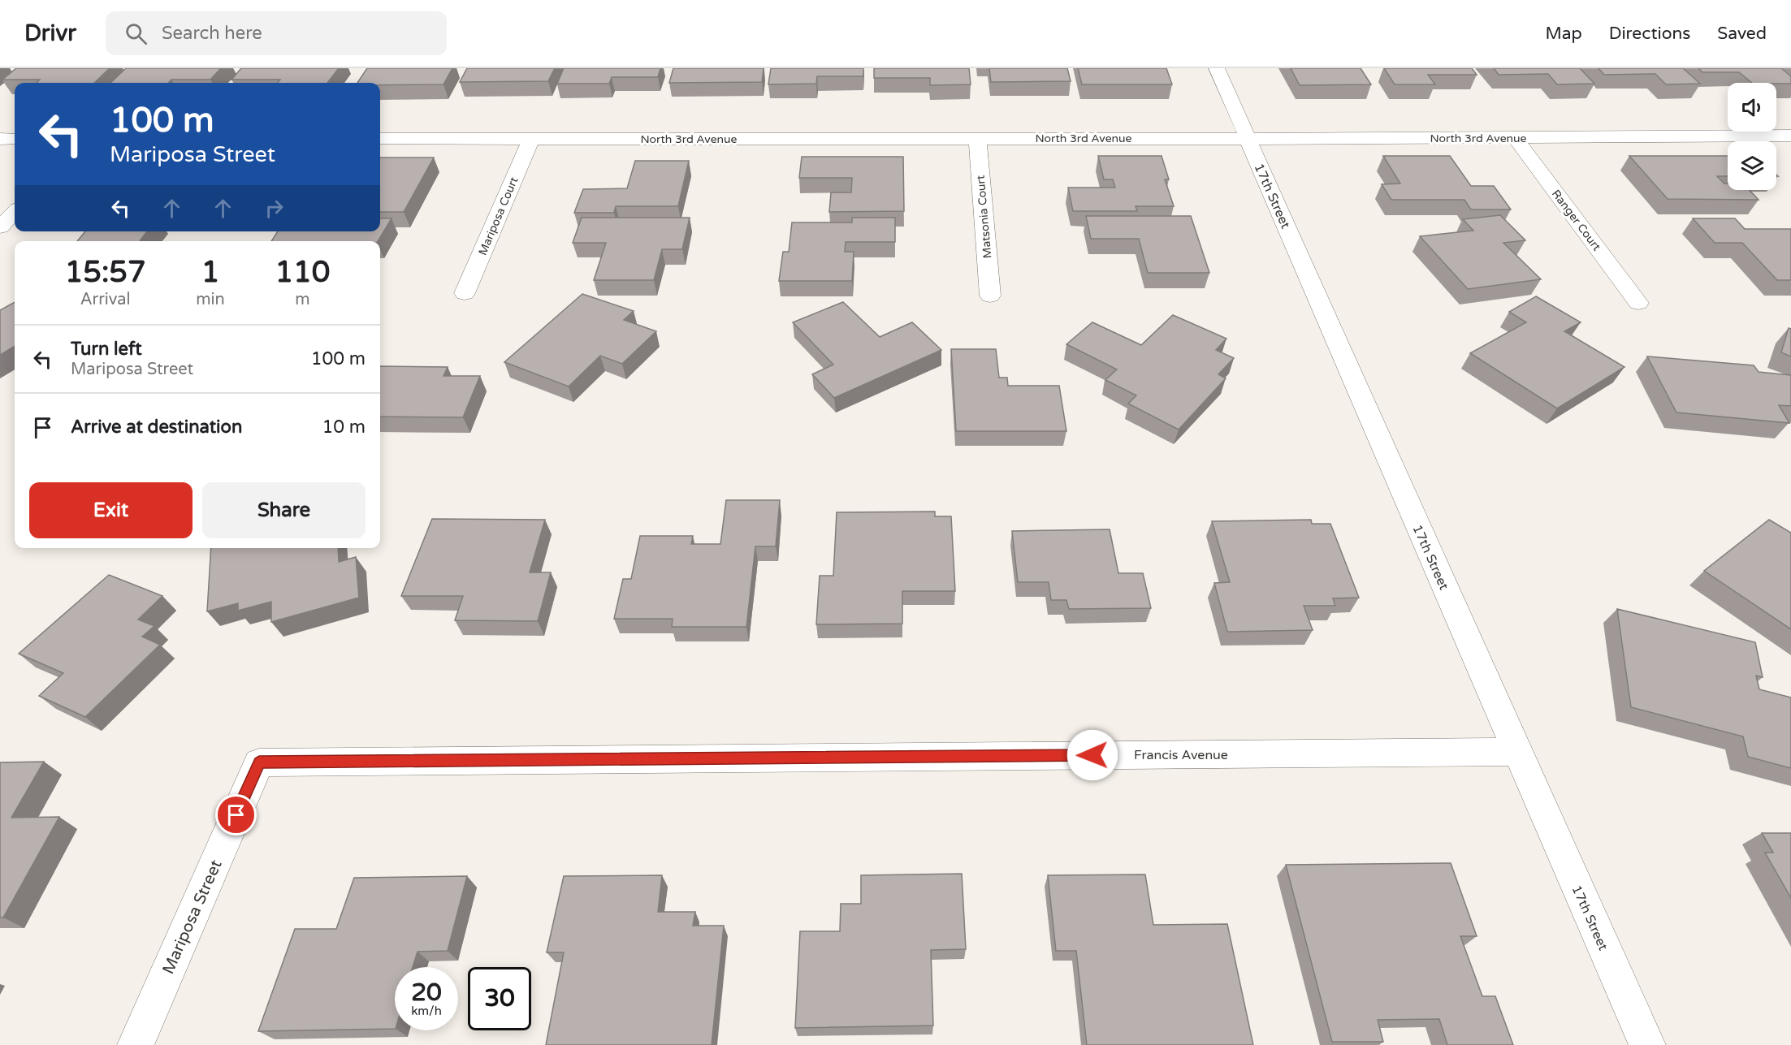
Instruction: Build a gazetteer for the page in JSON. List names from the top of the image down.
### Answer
{
  "streets": {
    "street": [
      "North 3rd Avenue",
      "17th Street",
      "Mariposa Court",
      "Matsonia Court",
      "Ranger Court",
      "Francis Avenue",
      "Mariposa Street"
    ]
  },
  "crossings": [
    ["North 3rd Avenue", "17th Street"],
    ["North 3rd Avenue", "Mariposa Court"],
    ["North 3rd Avenue", "Matsonia Court"],
    ["North 3rd Avenue", "Ranger Court"],
    ["17th Street", "Francis Avenue"],
    ["Francis Avenue", "Mariposa Street"]
  ],
  "page": {
    "header": "Drivr",
    "search": "Search here",
    "nav": ["Map", "Directions", "Saved"],
    "turn": ["100 m", "Mariposa Street"],
    "eta": [
      "15:57",
      "Arrival",
      "1",
      "min",
      "110",
      "m"
    ],
    "list": [
      {
        "name": "Turn left",
        "note": "Mariposa Street",
        "value": "100 m"
      },
      {
        "name": "Arrive at destination",
        "value": "10 m"
      }
    ],
    "buttons": ["Exit", "Share"],
    "speed": "20 km/h",
    "limit": "30"
  }
}
